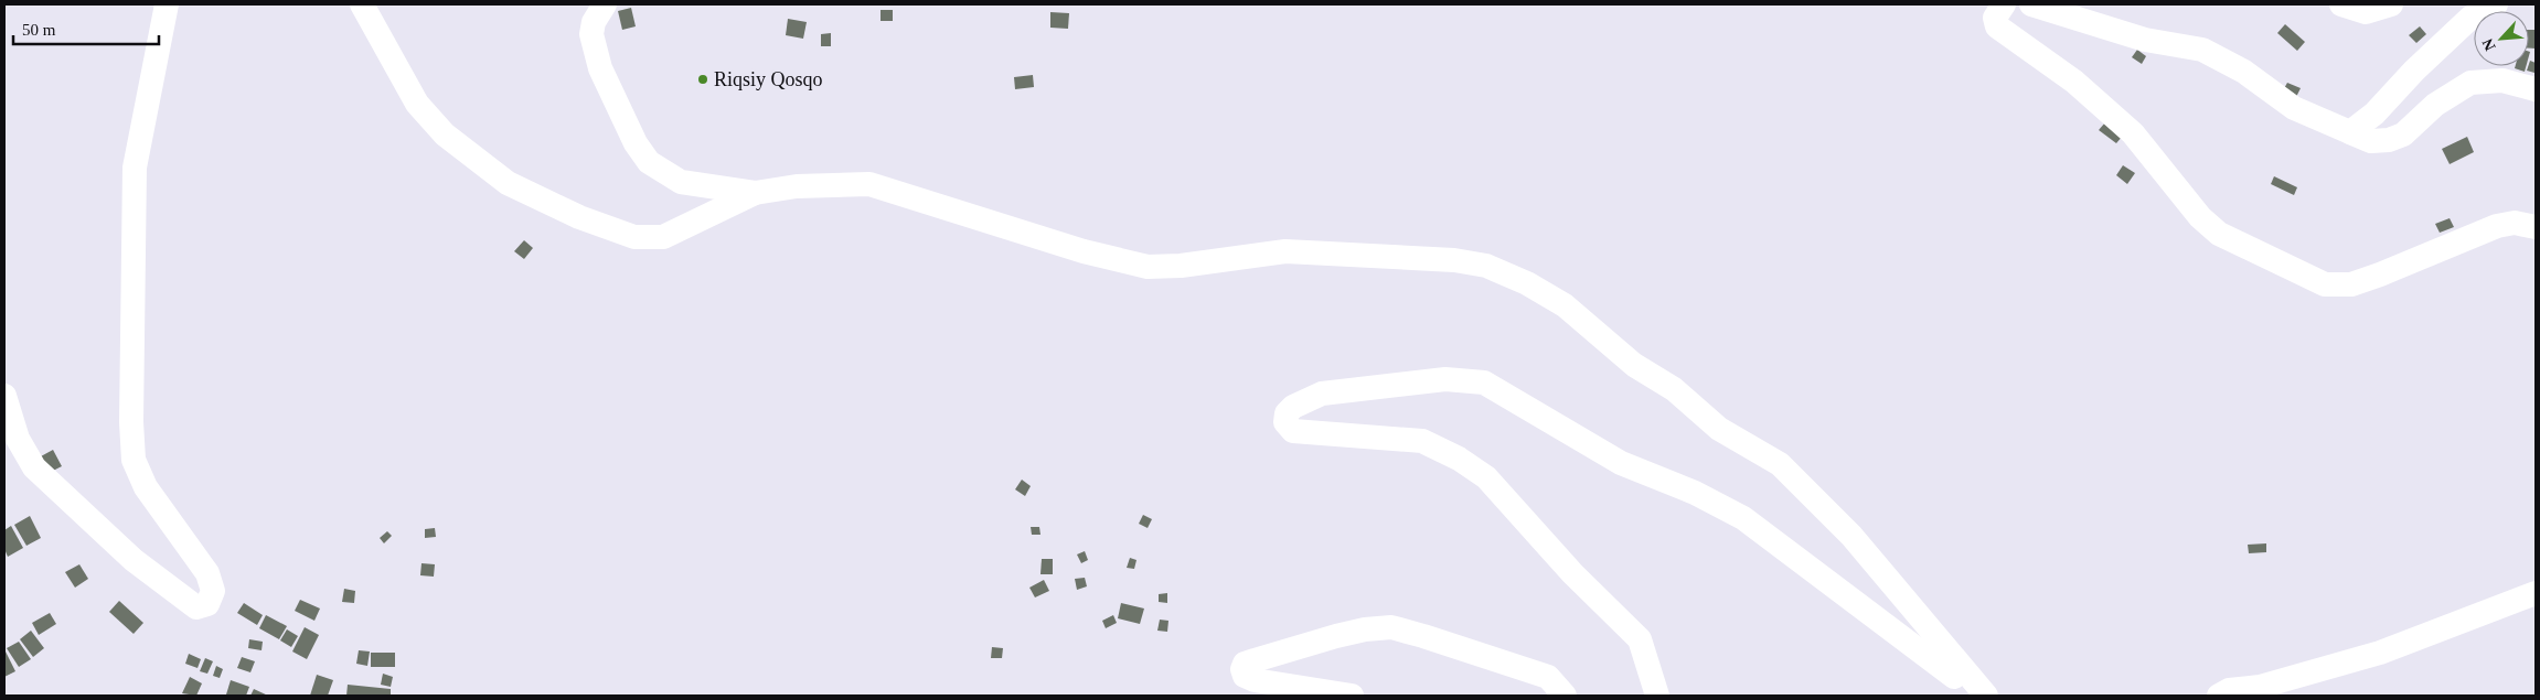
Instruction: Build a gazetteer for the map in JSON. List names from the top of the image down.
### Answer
{
  "places": ["Riqsiy Qosqo"],
  "scale_bar": "50 m",
  "north": "bottom left"
}
